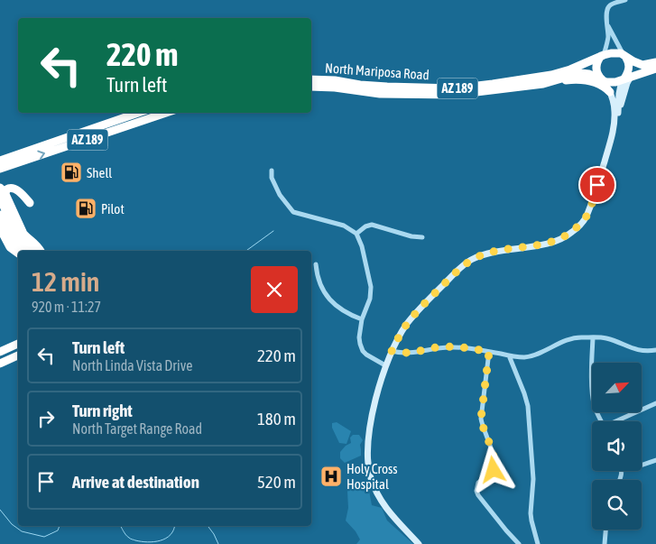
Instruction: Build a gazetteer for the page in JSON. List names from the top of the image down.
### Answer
{
  "streets": {
    "highway": ["North Mariposa Road", "AZ 189"]
  },
  "places": {
    "fuel station": ["Shell", "Pilot"],
    "hospital": ["Holy Cross Hospital"]
  },
  "north": "top right",
  "page": {
    "turn": ["220 m", "Turn left"],
    "heading": ["12 min", "920 m · 11:27"],
    "list": [
      {
        "name": "Turn left",
        "note": "North Linda Vista Drive",
        "value": "220 m"
      },
      {
        "name": "Turn right",
        "note": "North Target Range Road",
        "value": "180 m"
      },
      {
        "name": "Arrive at destination",
        "value": "520 m"
      }
    ]
  }
}
